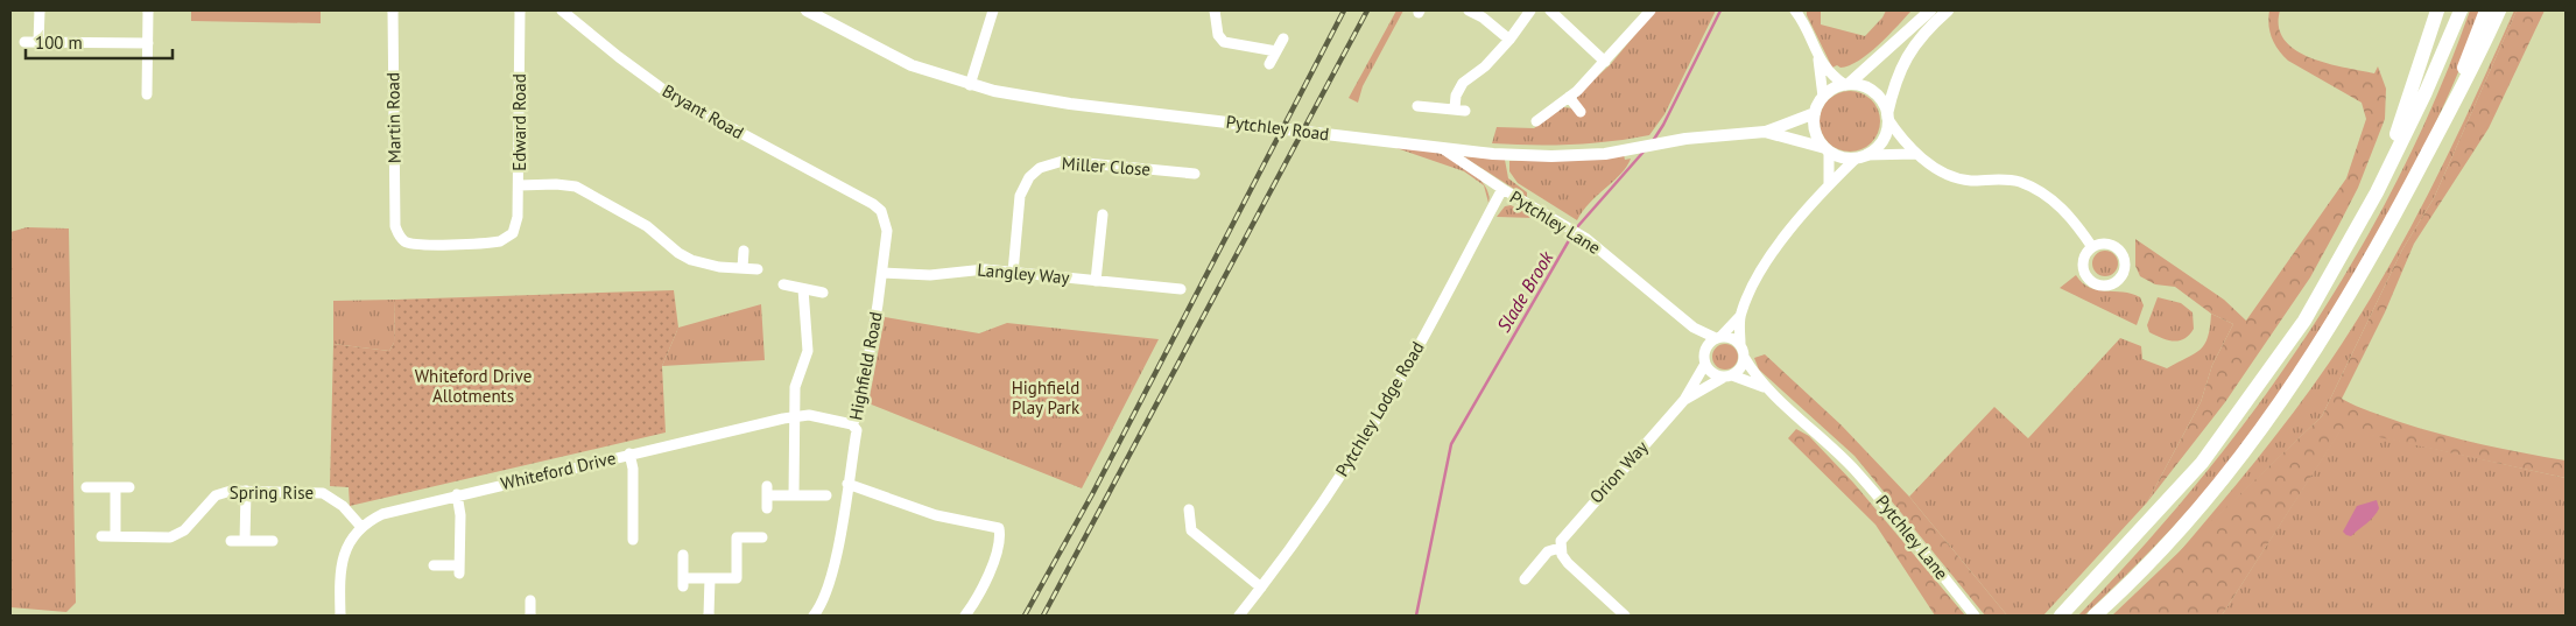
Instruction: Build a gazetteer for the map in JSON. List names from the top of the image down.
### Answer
{
  "streets": {
    "main road": ["Pytchley Road"],
    "street": [
      "Bryant Road",
      "Martin Road",
      "Edward Road",
      "Miller Close",
      "Pytchley Lane",
      "Langley Way",
      "Highfield Road",
      "Pytchley Lodge Road",
      "Whiteford Drive",
      "Orion Way",
      "Spring Rise"
    ]
  },
  "crossings": [
    ["Bryant Road", "Highfield Road"],
    ["Martin Road", "Edward Road"],
    ["Pytchley Road", "Pytchley Lane"],
    ["Miller Close", "Langley Way"],
    ["Pytchley Lane", "Pytchley Lodge Road"],
    ["Pytchley Lane", "Orion Way"],
    ["Langley Way", "Highfield Road"],
    ["Highfield Road", "Whiteford Drive"],
    ["Whiteford Drive", "Spring Rise"]
  ],
  "water": ["Slade Brook"],
  "parks": ["Whiteford Drive Allotments", "Highfield Play Park"],
  "scale_bar": "100 m"
}
